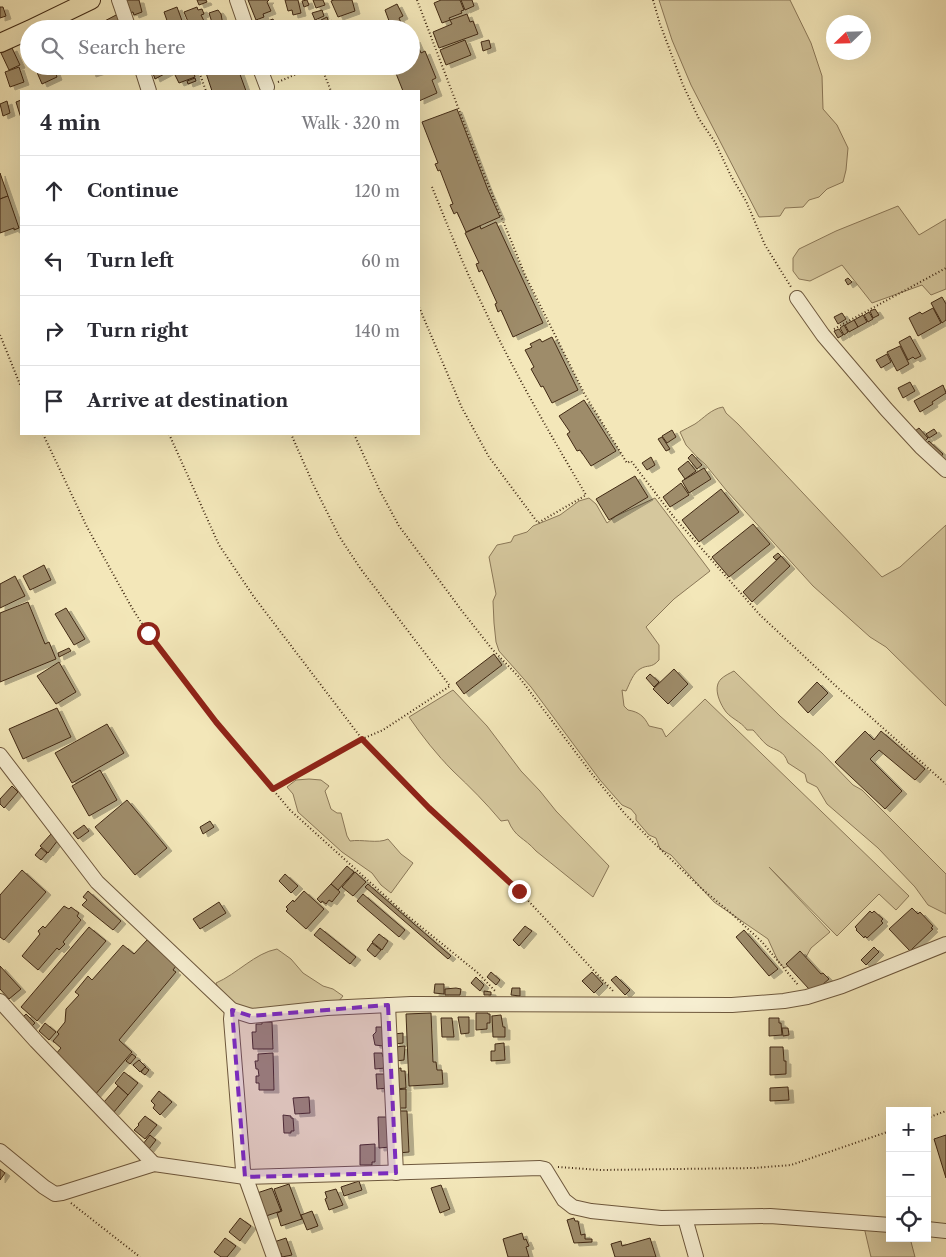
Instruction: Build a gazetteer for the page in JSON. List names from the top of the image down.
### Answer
{
  "north": "bottom left",
  "page": {
    "search": "Search here",
    "heading": ["4 min", "Walk · 320 m"],
    "list": [
      ["Continue", "120 m"],
      ["Turn left", "60 m"],
      ["Turn right", "140 m"],
      "Arrive at destination"
    ],
    "map_buttons": ["+", "−"]
  }
}
